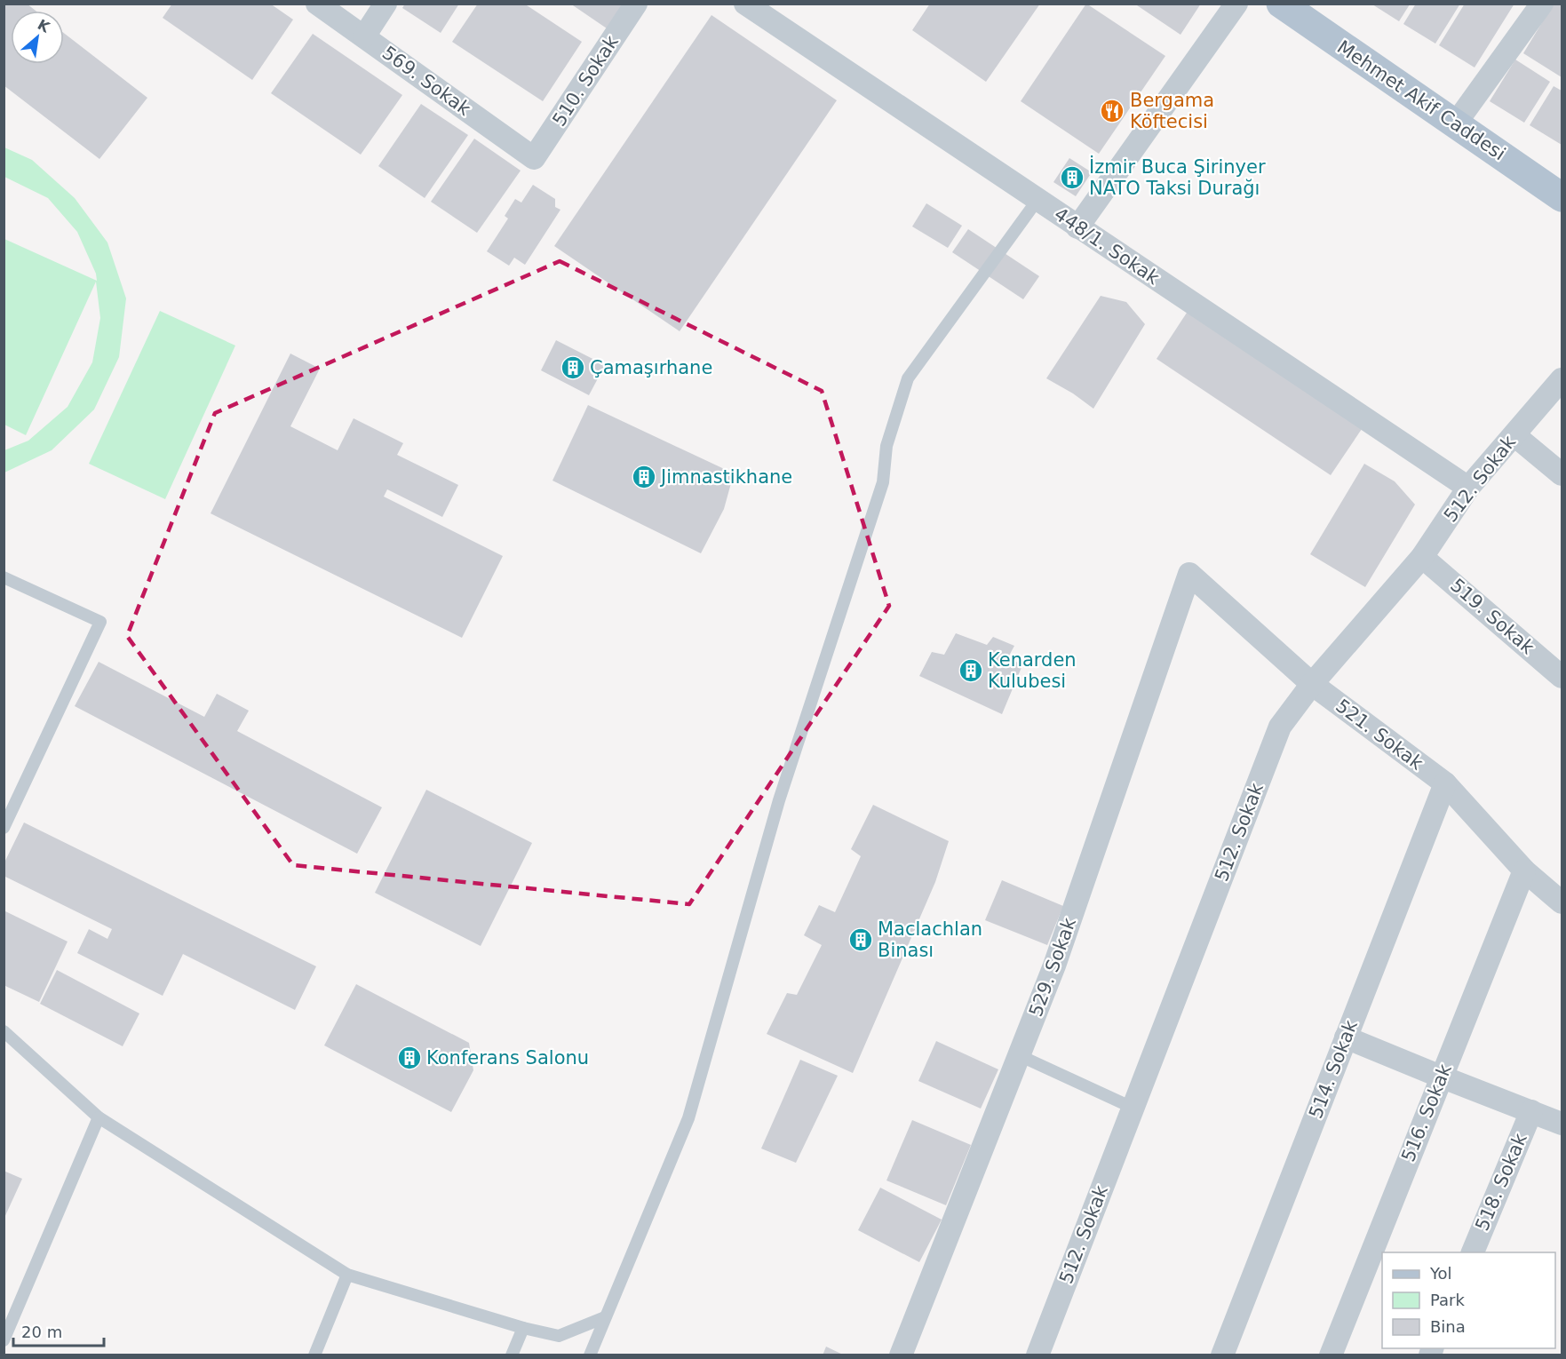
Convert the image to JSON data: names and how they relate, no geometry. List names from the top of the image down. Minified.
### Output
{"streets":{"main road":["Mehmet Akif Caddesi"],"street":["569. Sokak","510. Sokak","448/1. Sokak","512. Sokak","519. Sokak","521. Sokak","529. Sokak","514. Sokak","516. Sokak","518. Sokak"]},"crossings":[["569. Sokak","510. Sokak"],["448/1. Sokak","512. Sokak"],["512. Sokak","519. Sokak"],["512. Sokak","521. Sokak"],["521. Sokak","529. Sokak"],["521. Sokak","514. Sokak"],["521. Sokak","516. Sokak"]],"places":{"restaurant":["Bergama Köftecisi"],"building":["İzmir Buca Şirinyer NATO Taksi Durağı","Çamaşırhane","Jimnastikhane","Kenarden Kulubesi","Maclachlan Binası","Konferans Salonu"]},"legend":["Yol","Park","Bina"],"scale_bar":"20 m","north":"top right"}
